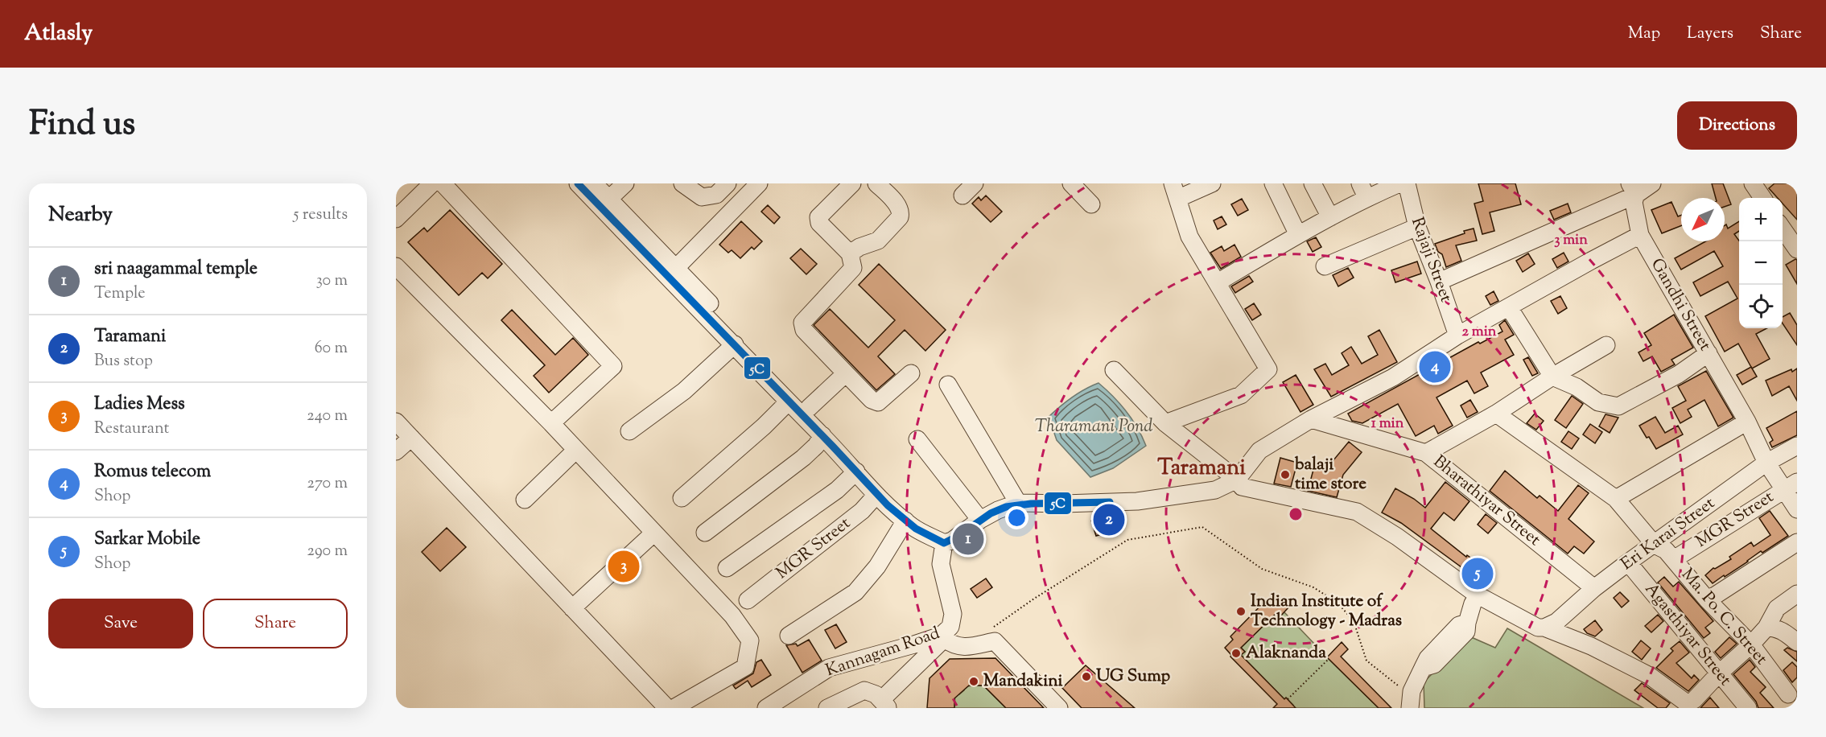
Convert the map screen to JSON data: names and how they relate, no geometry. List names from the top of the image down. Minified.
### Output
{"streets":{"street":["Rajaji Street","Gandhi Street","Bharathiyar Street","MGR Street","Eri Karai Street","Ma. Po. C. Street","Agasthiyar Street","Kannagam Road"]},"crossings":[["Gandhi Street","MGR Street"],["Gandhi Street","Eri Karai Street"],["Bharathiyar Street","Eri Karai Street"],["MGR Street","Ma. Po. C. Street"],["Eri Karai Street","Ma. Po. C. Street"],["Eri Karai Street","Agasthiyar Street"]],"districts":["Taramani"],"water":["Tharamani Pond"],"places":["balaji time store","Indian Institute of Technology - Madras","Alaknanda","UG Sump","Mandakini"],"lines":["transit line 5C"],"north":"bottom left","page":{"header":"Atlasly","nav":["Map","Layers","Share"],"title":"Find us","buttons":["Directions",["Save","Share"]],"heading":["Nearby","5 results"],"map_buttons":["+","−"],"list":[{"mark":"1","name":"sri naagammal temple","note":"Temple","value":"30 m"},{"mark":"2","name":"Taramani","note":"Bus stop","value":"60 m"},{"mark":"3","name":"Ladies Mess","note":"Restaurant","value":"240 m"},{"mark":"4","name":"Romus telecom","note":"Shop","value":"270 m"},{"mark":"5","name":"Sarkar Mobile","note":"Shop","value":"290 m"}],"pins":["4","2","1","3","5"]},"rings":["3 min","2 min","1 min"]}
